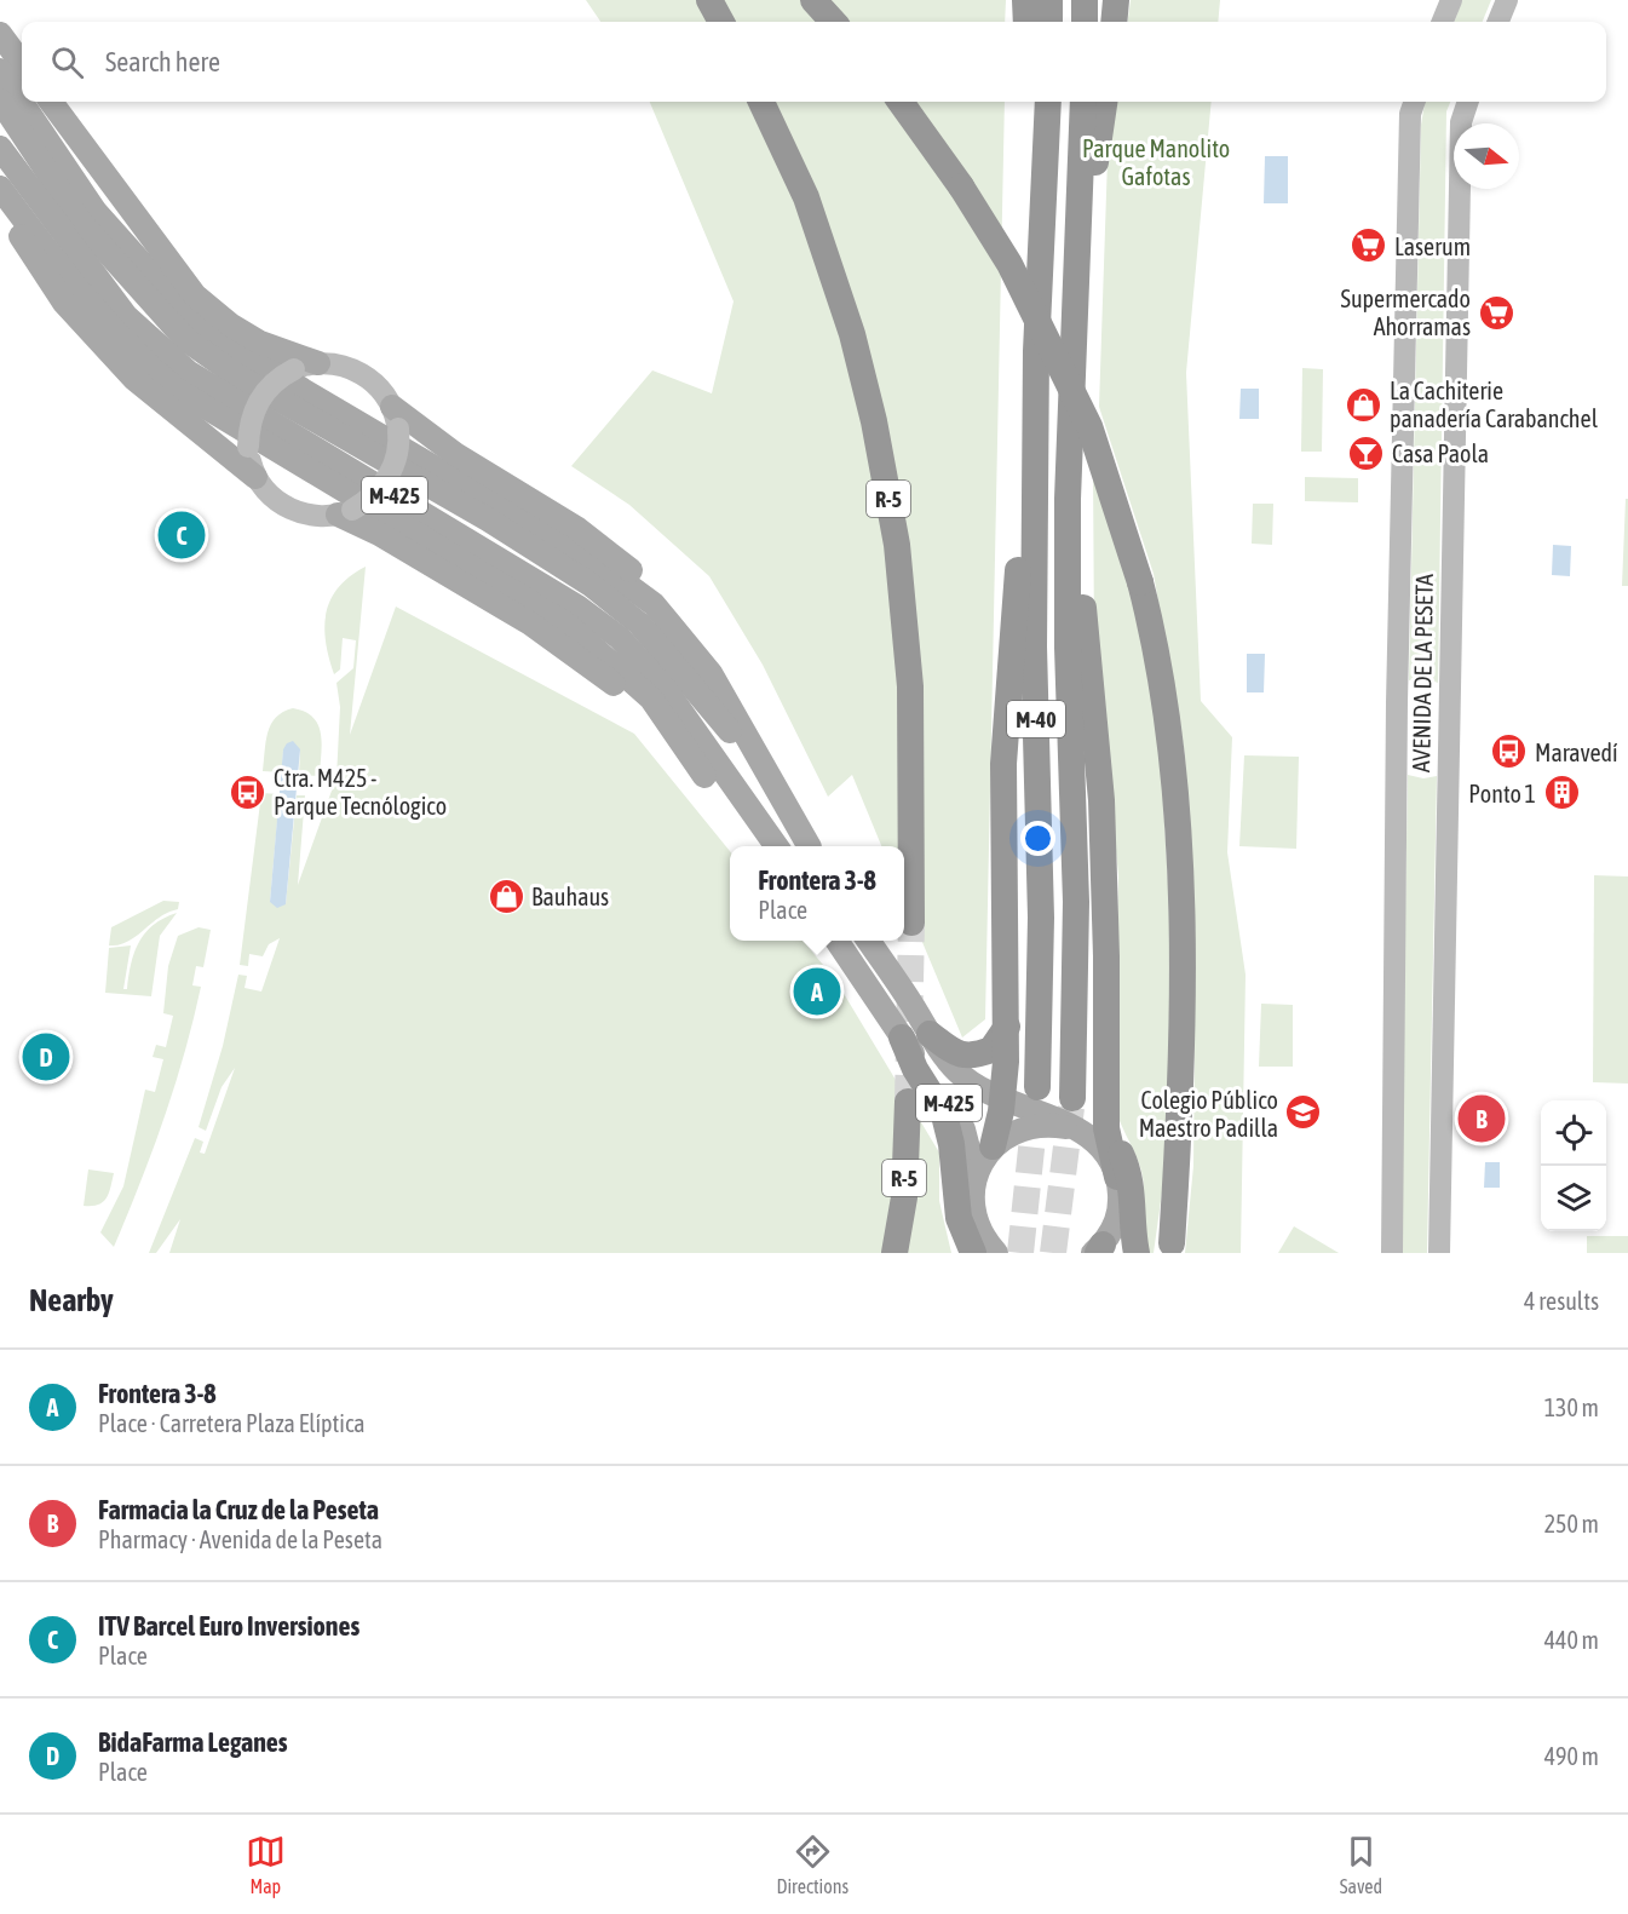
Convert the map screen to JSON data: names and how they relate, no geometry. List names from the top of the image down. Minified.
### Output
{"streets":{"highway":["R-5","M-40"],"main road":["M-425"],"street":["AVENIDA DE LA PESETA"]},"crossings":[["M-425","M-40"]],"parks":["Parque Manolito Gafotas"],"places":{"supermarket":["Laserum","Supermercado Ahorramas"],"shop":["La Cachiterie panadería Carabanchel","Bauhaus"],"bar":["Casa Paola"],"bus stop":["Maravedí","Ctra. M425 - Parque Tecnólogico"],"building":["Ponto 1"],"school or university":["Colegio Público Maestro Padilla"]},"north":"right","page":{"search":"Search here","pins":["C","A","D","B"],"popup":["Frontera 3-8","Place"],"heading":["Nearby","4 results"],"list":[{"mark":"A","name":"Frontera 3-8","note":"Place · Carretera Plaza Elíptica","value":"130 m"},{"mark":"B","name":"Farmacia la Cruz de la Peseta","note":"Pharmacy · Avenida de la Peseta","value":"250 m"},{"mark":"C","name":"ITV Barcel Euro Inversiones","note":"Place","value":"440 m"},{"mark":"D","name":"BidaFarma Leganes","note":"Place","value":"490 m"}],"nav":["Map","Directions","Saved"]}}
